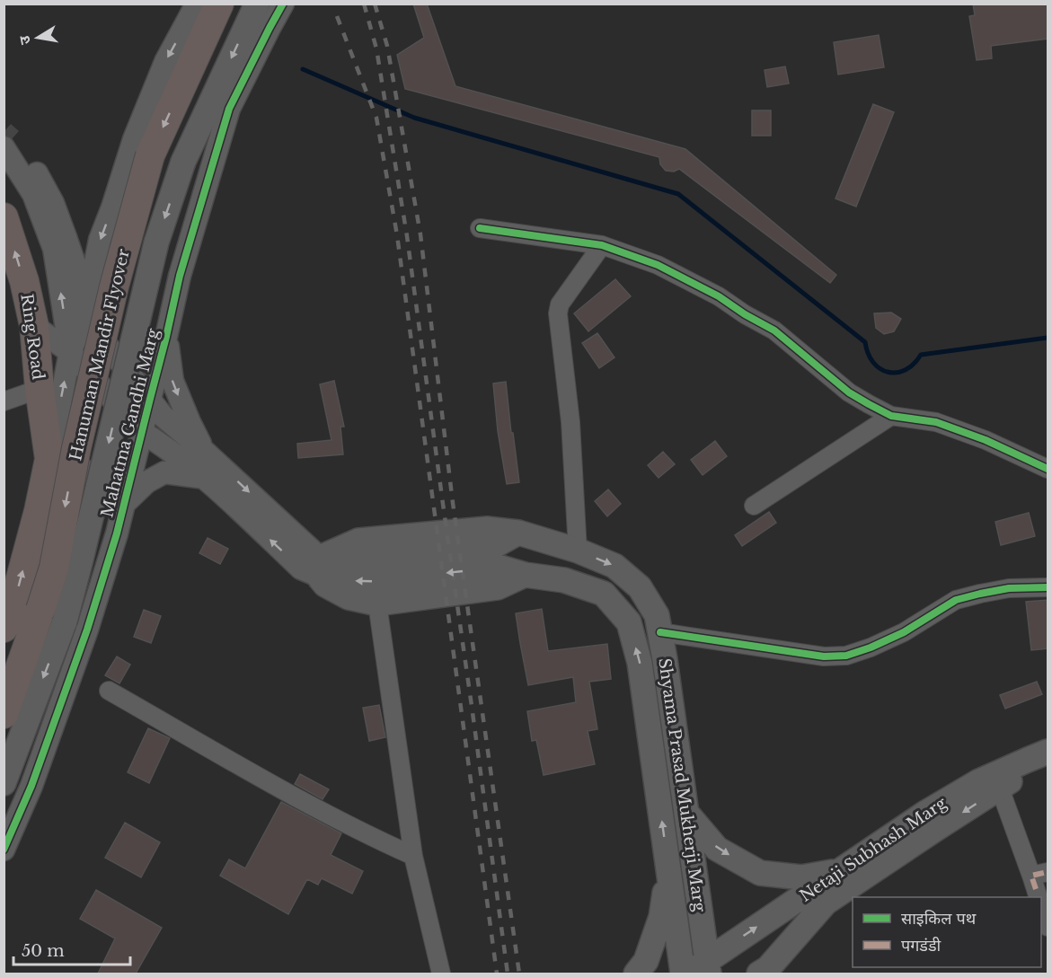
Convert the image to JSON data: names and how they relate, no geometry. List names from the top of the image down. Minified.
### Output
{"streets":{"highway":["Ring Road","Hanuman Mandir Flyover"],"main road":["Shyama Prasad Mukherji Marg","Netaji Subhash Marg"],"street":["Mahatma Gandhi Marg"]},"crossings":[["Ring Road","Shyama Prasad Mukherji Marg"],["Mahatma Gandhi Marg","Shyama Prasad Mukherji Marg"],["Shyama Prasad Mukherji Marg","Netaji Subhash Marg"]],"one_way":["Ring Road","Hanuman Mandir Flyover"],"legend":["साइकिल पथ","पगडंडी"],"scale_bar":"50 m","north":"left"}
